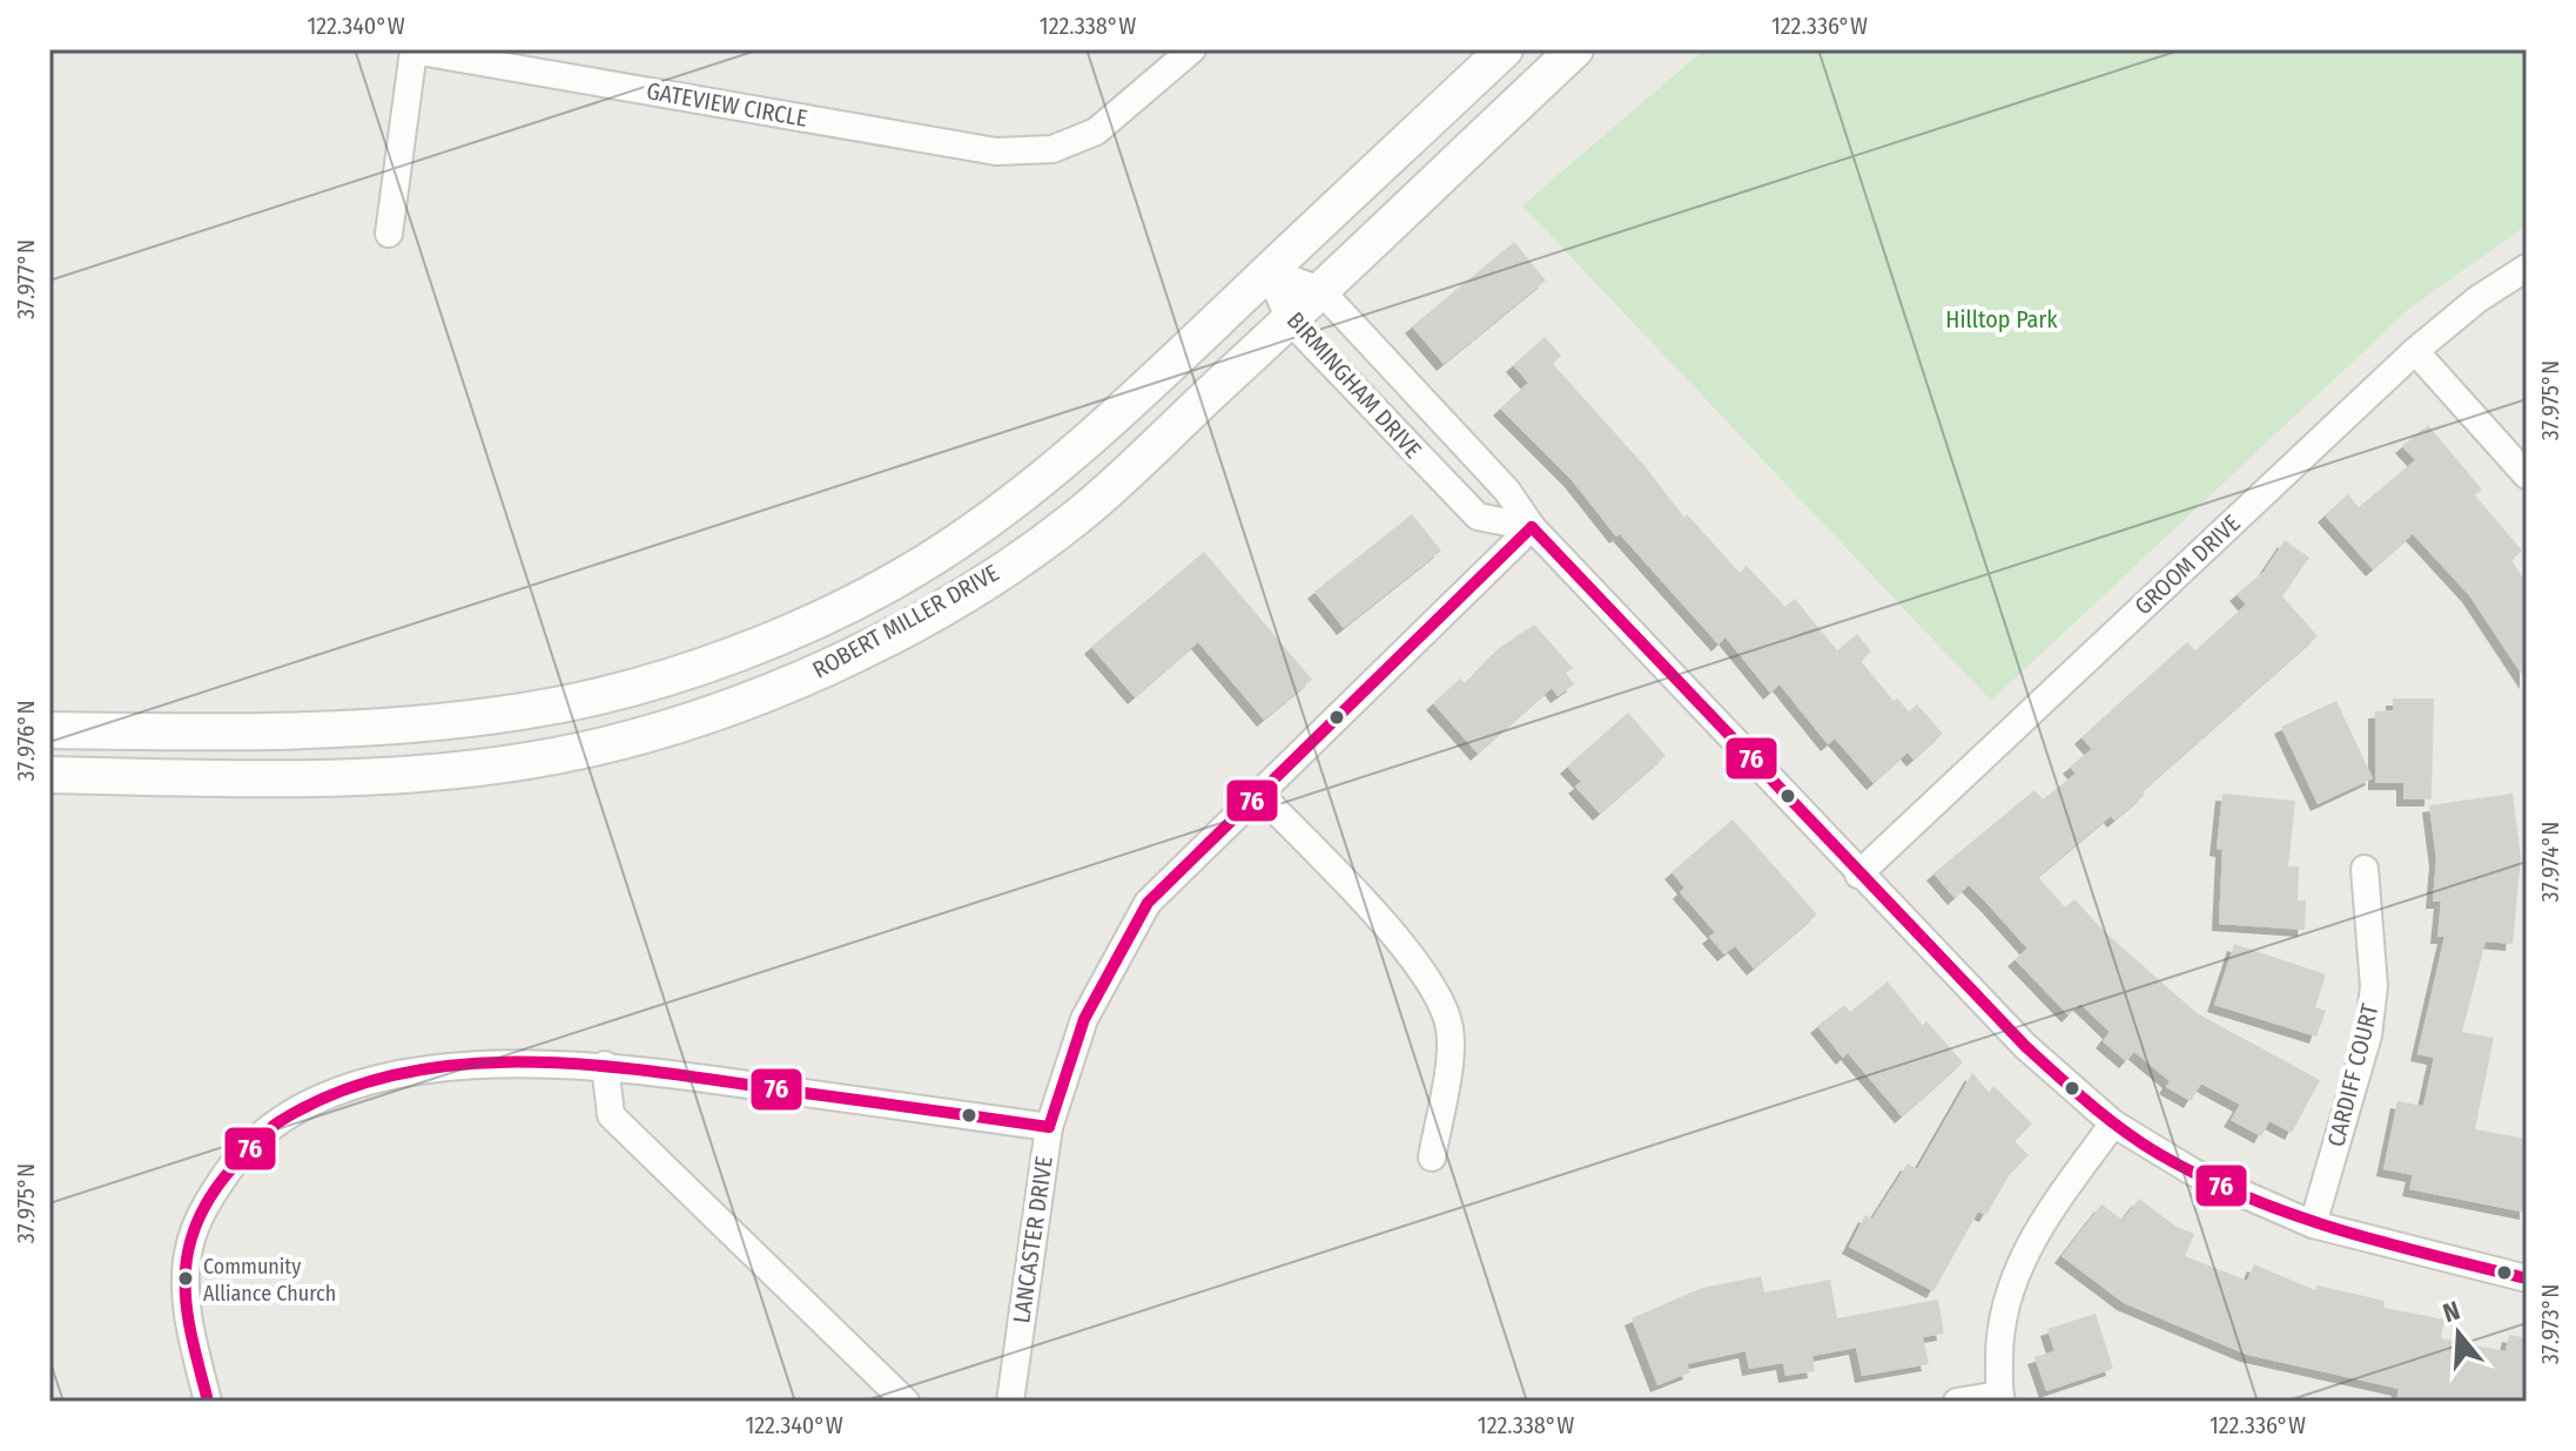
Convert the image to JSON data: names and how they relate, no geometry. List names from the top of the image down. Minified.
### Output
{"streets":{"main road":["ROBERT MILLER DRIVE"],"street":["GATEVIEW CIRCLE","BIRMINGHAM DRIVE","GROOM DRIVE","CARDIFF COURT","LANCASTER DRIVE"]},"crossings":[["BIRMINGHAM DRIVE","GROOM DRIVE"],["BIRMINGHAM DRIVE","ROBERT MILLER DRIVE"],["BIRMINGHAM DRIVE","CARDIFF COURT"],["BIRMINGHAM DRIVE","LANCASTER DRIVE"]],"parks":["Hilltop Park"],"places":["Community Alliance Church"],"lines":["transit line 76"],"north":"top","coordinates":["122.340°W","122.338°W","122.336°W","37.977°N","37.975°N","37.976°N","37.974°N","37.973°N"]}
